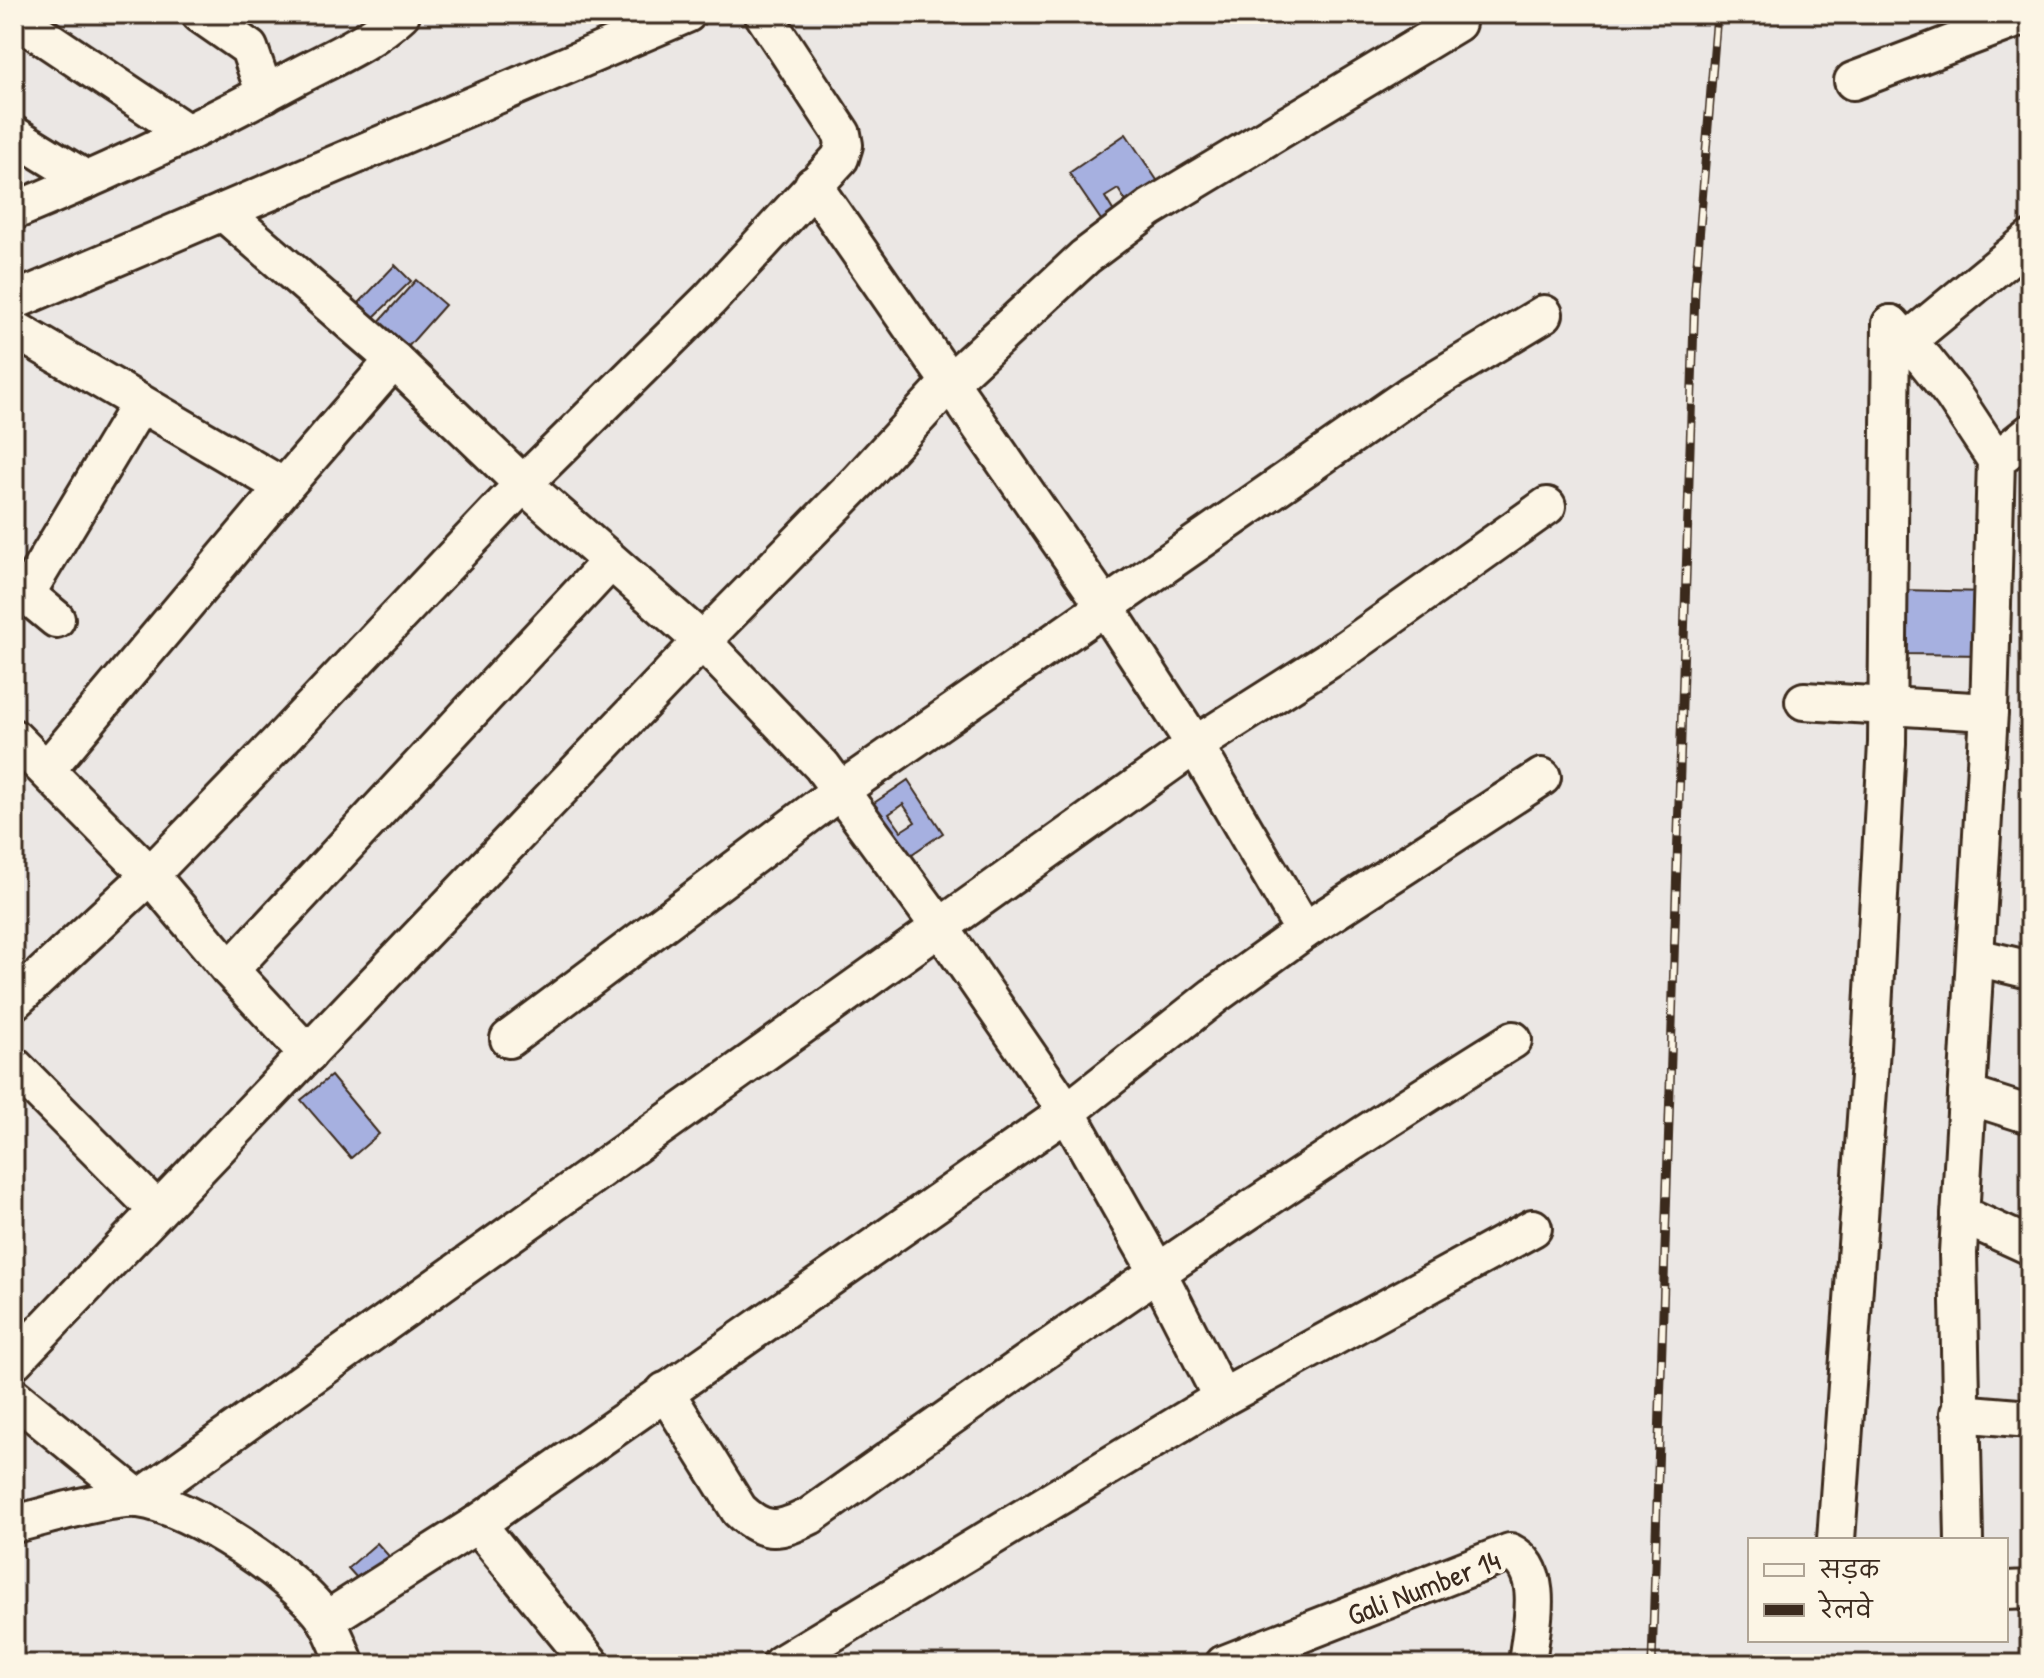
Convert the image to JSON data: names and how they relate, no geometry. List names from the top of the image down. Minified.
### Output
{"streets":{"street":["Gali Number 14"]},"legend":["सड़क","रेलवे"]}
